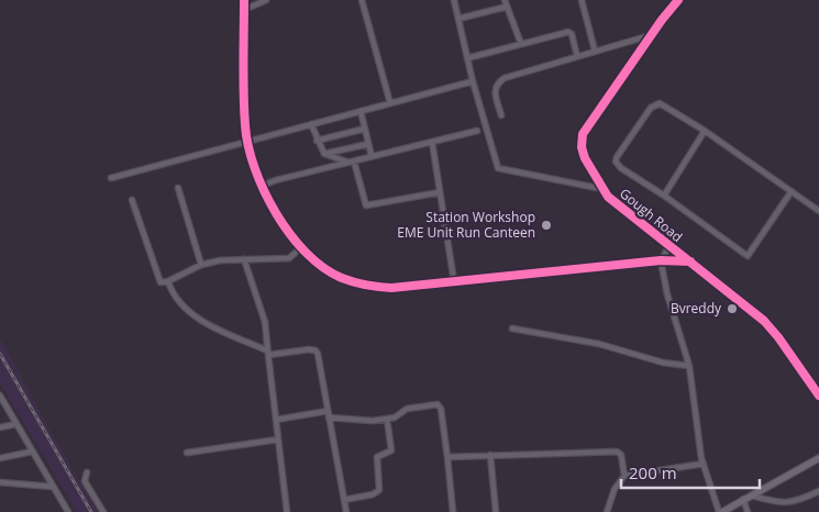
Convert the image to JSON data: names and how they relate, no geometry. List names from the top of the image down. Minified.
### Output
{"streets":{"street":["Gough Road"]},"places":["Station Workshop EME Unit Run Canteen","Bvreddy"],"scale_bar":"200 m"}
